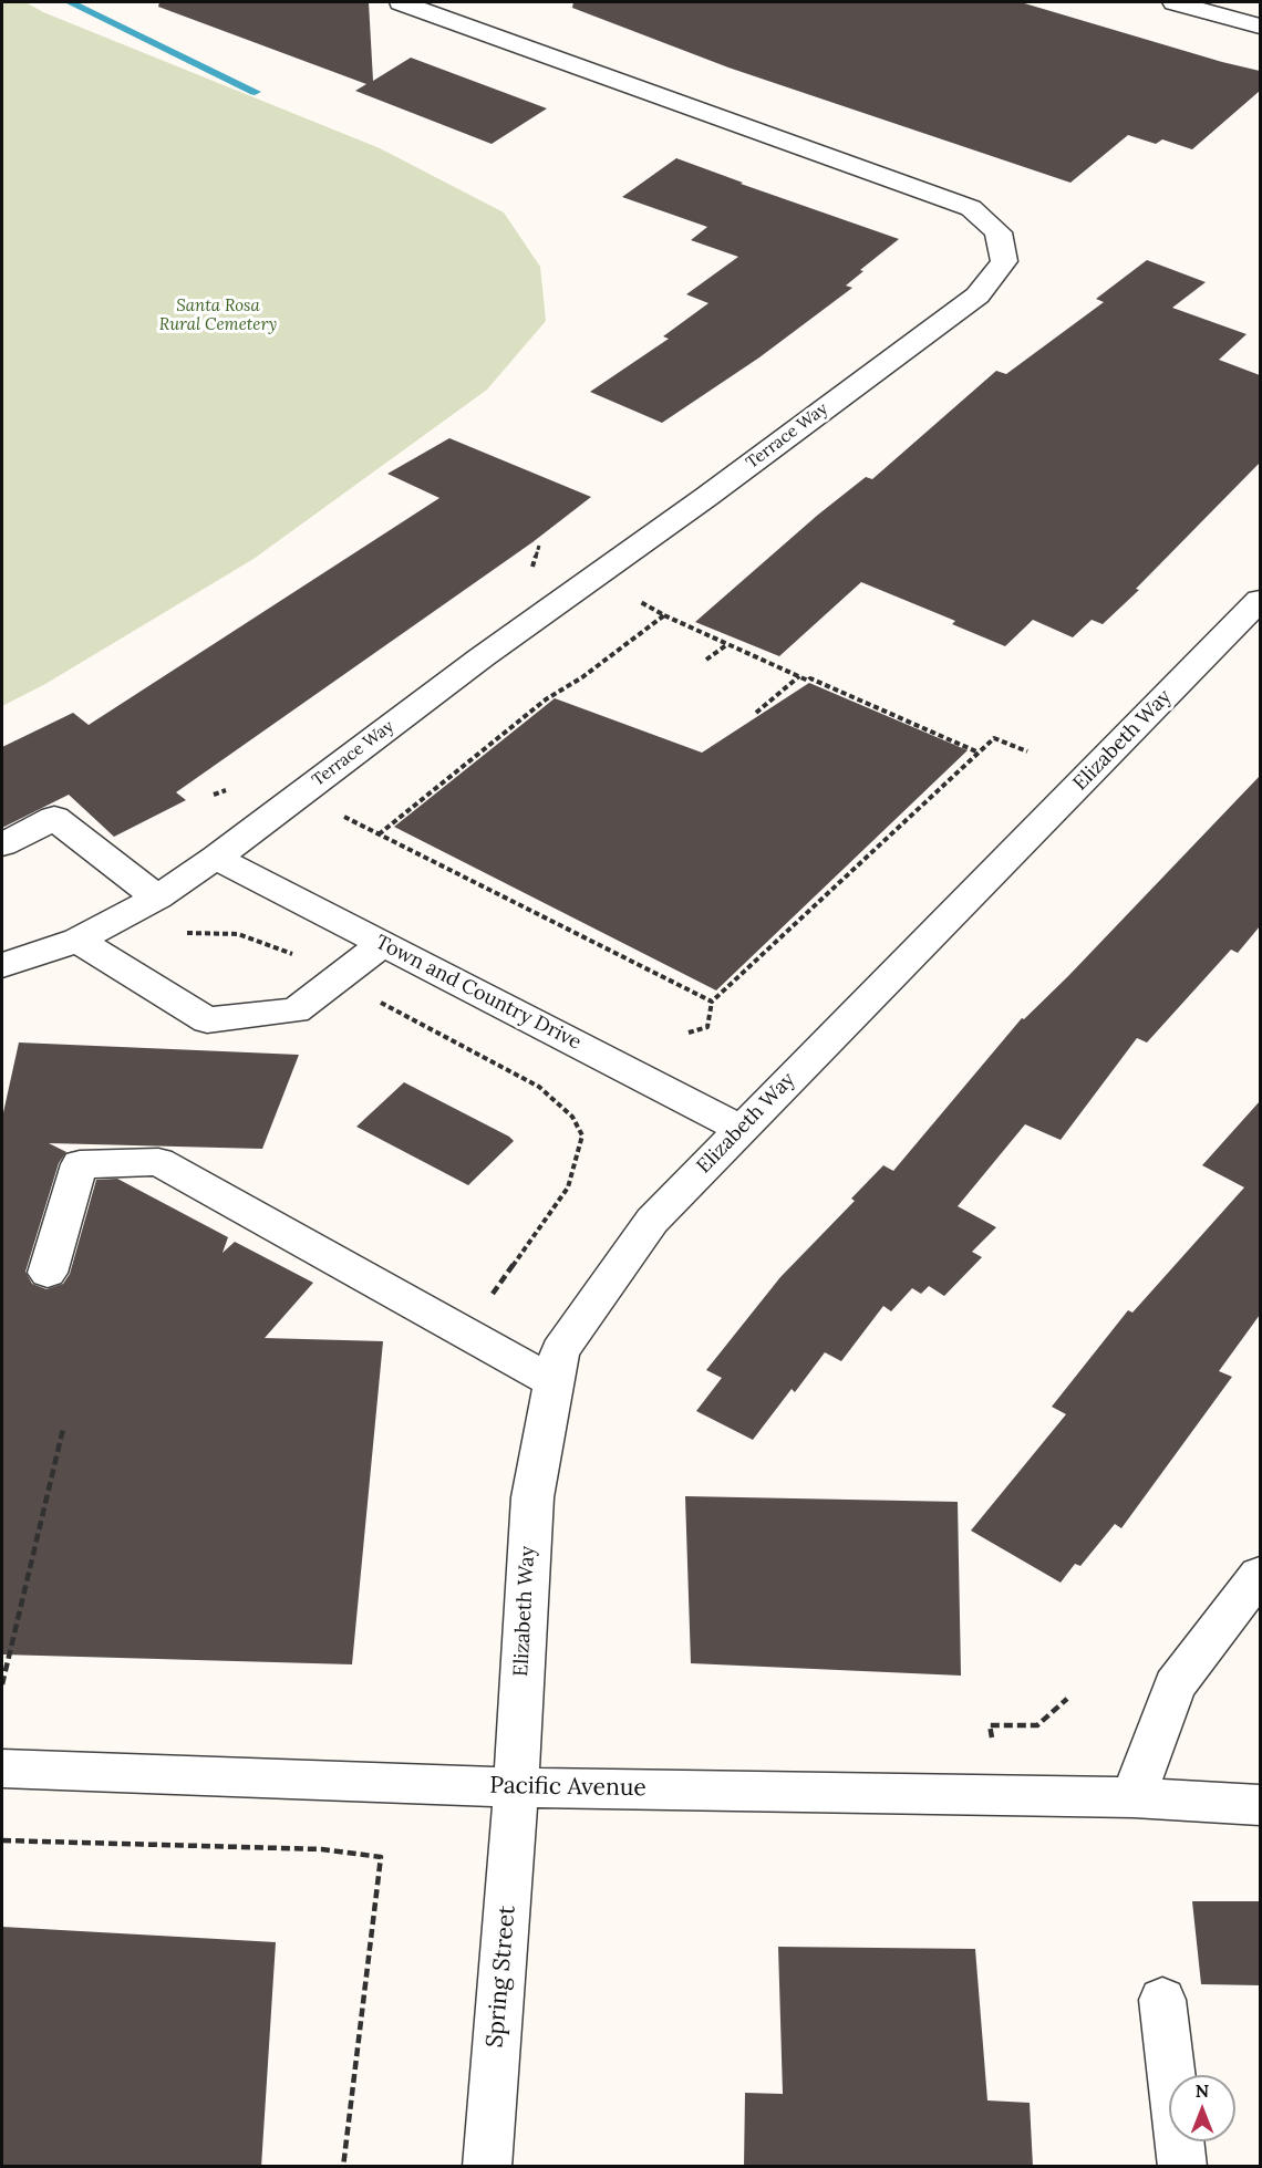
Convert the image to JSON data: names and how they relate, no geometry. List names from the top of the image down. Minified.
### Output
{"streets":{"street":["Terrace Way","Elizabeth Way","Town and Country Drive","Pacific Avenue","Spring Street"]},"crossings":[["Terrace Way","Town and Country Drive"],["Elizabeth Way","Town and Country Drive"],["Elizabeth Way","Pacific Avenue"],["Elizabeth Way","Spring Street"],["Pacific Avenue","Spring Street"]],"parks":["Santa Rosa Rural Cemetery"],"north":"top"}
